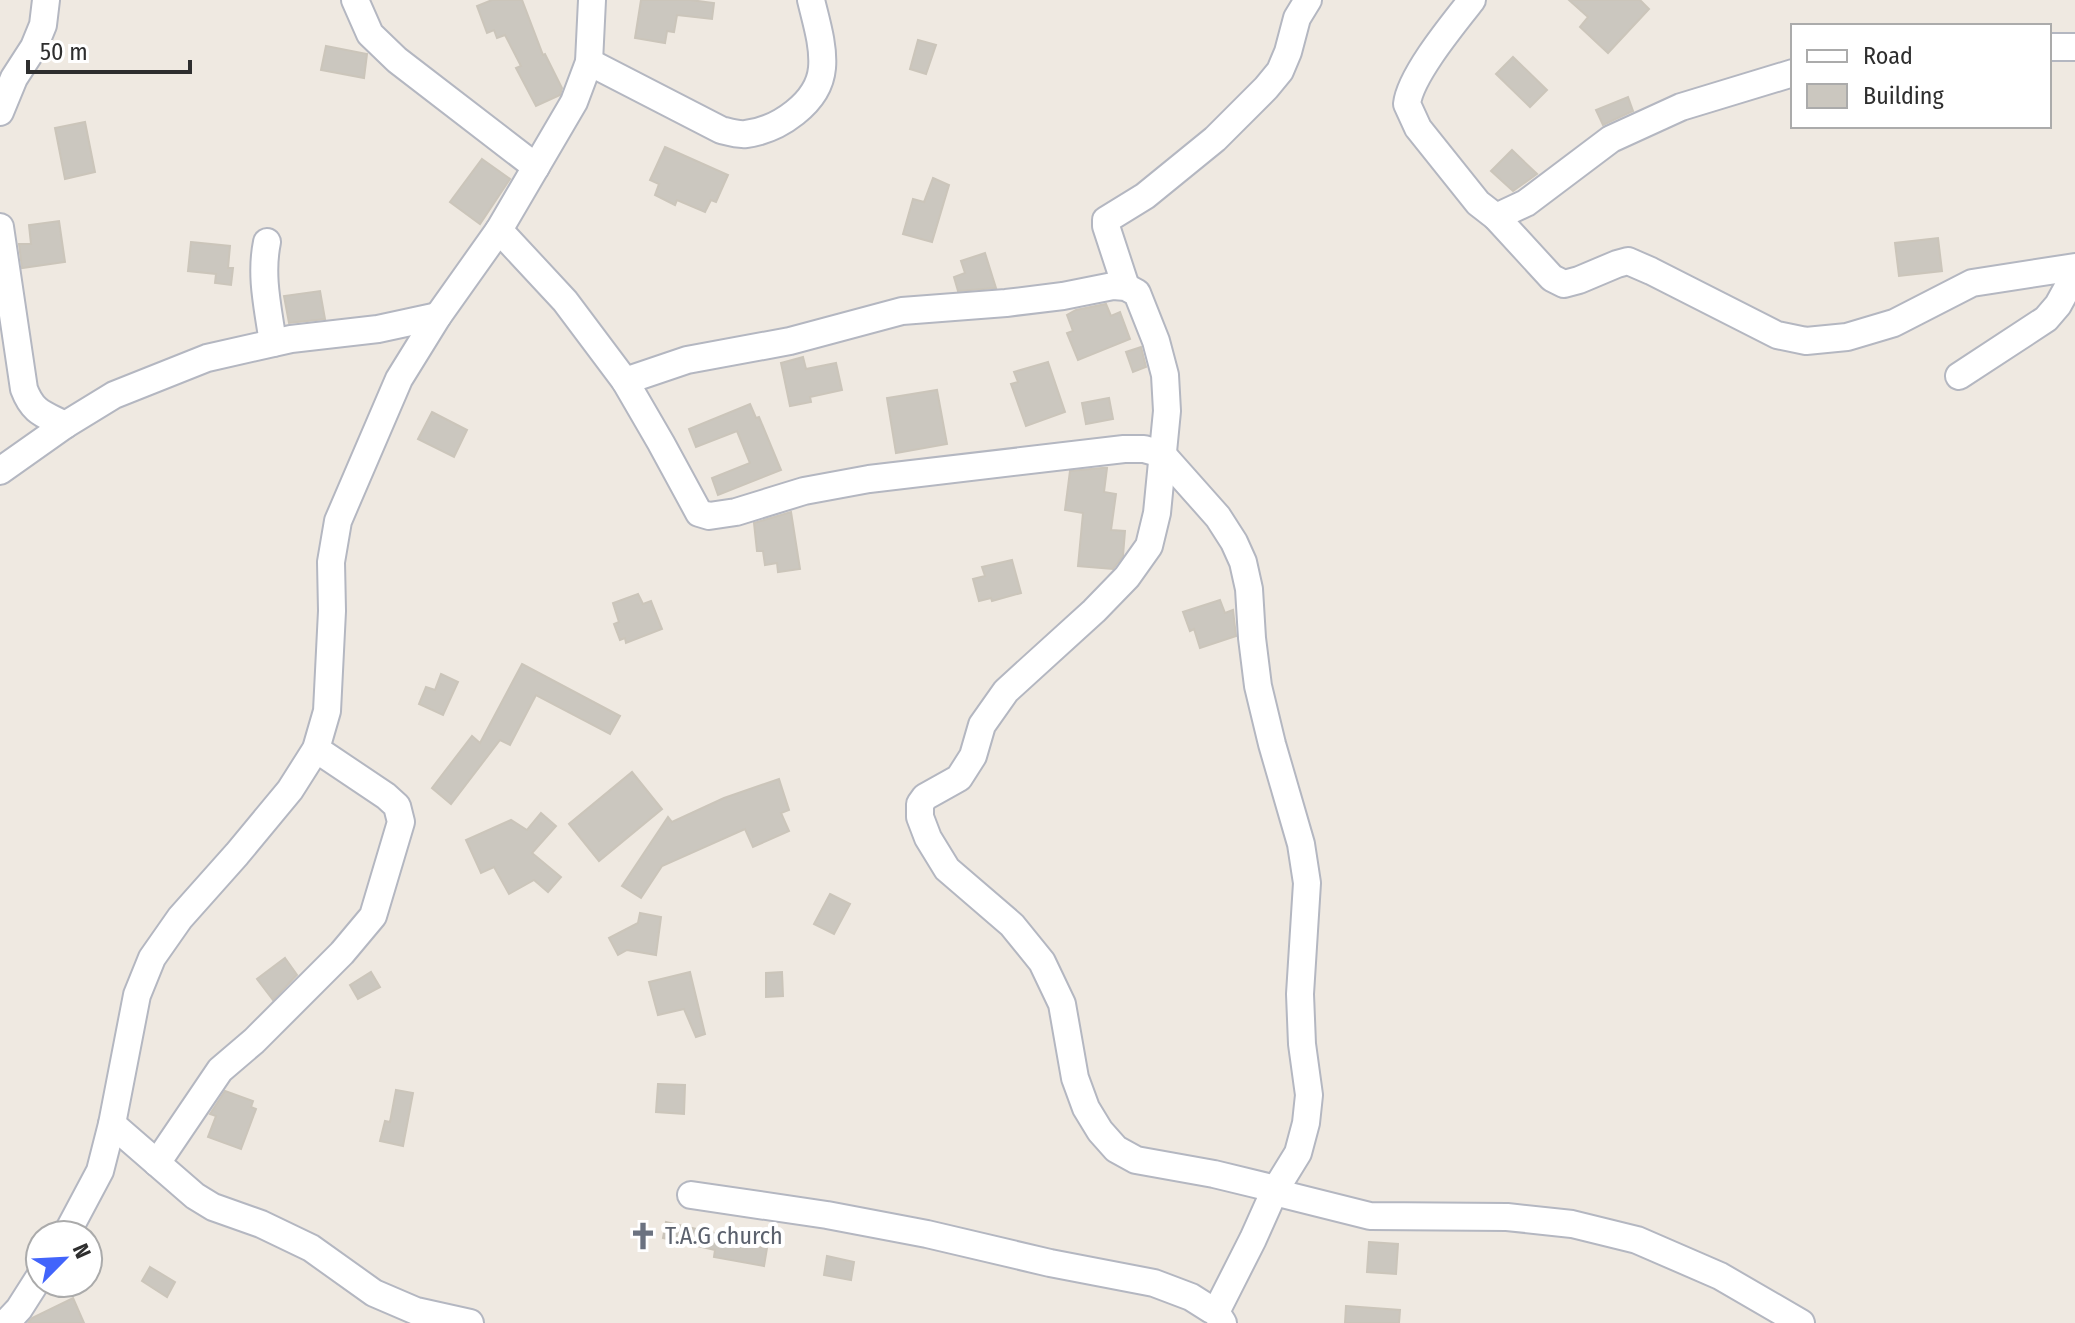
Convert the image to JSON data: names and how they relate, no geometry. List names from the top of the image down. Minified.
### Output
{"places":{"church":["T.A.G church"]},"legend":["Road","Building"],"scale_bar":"50 m","north":"top right"}
